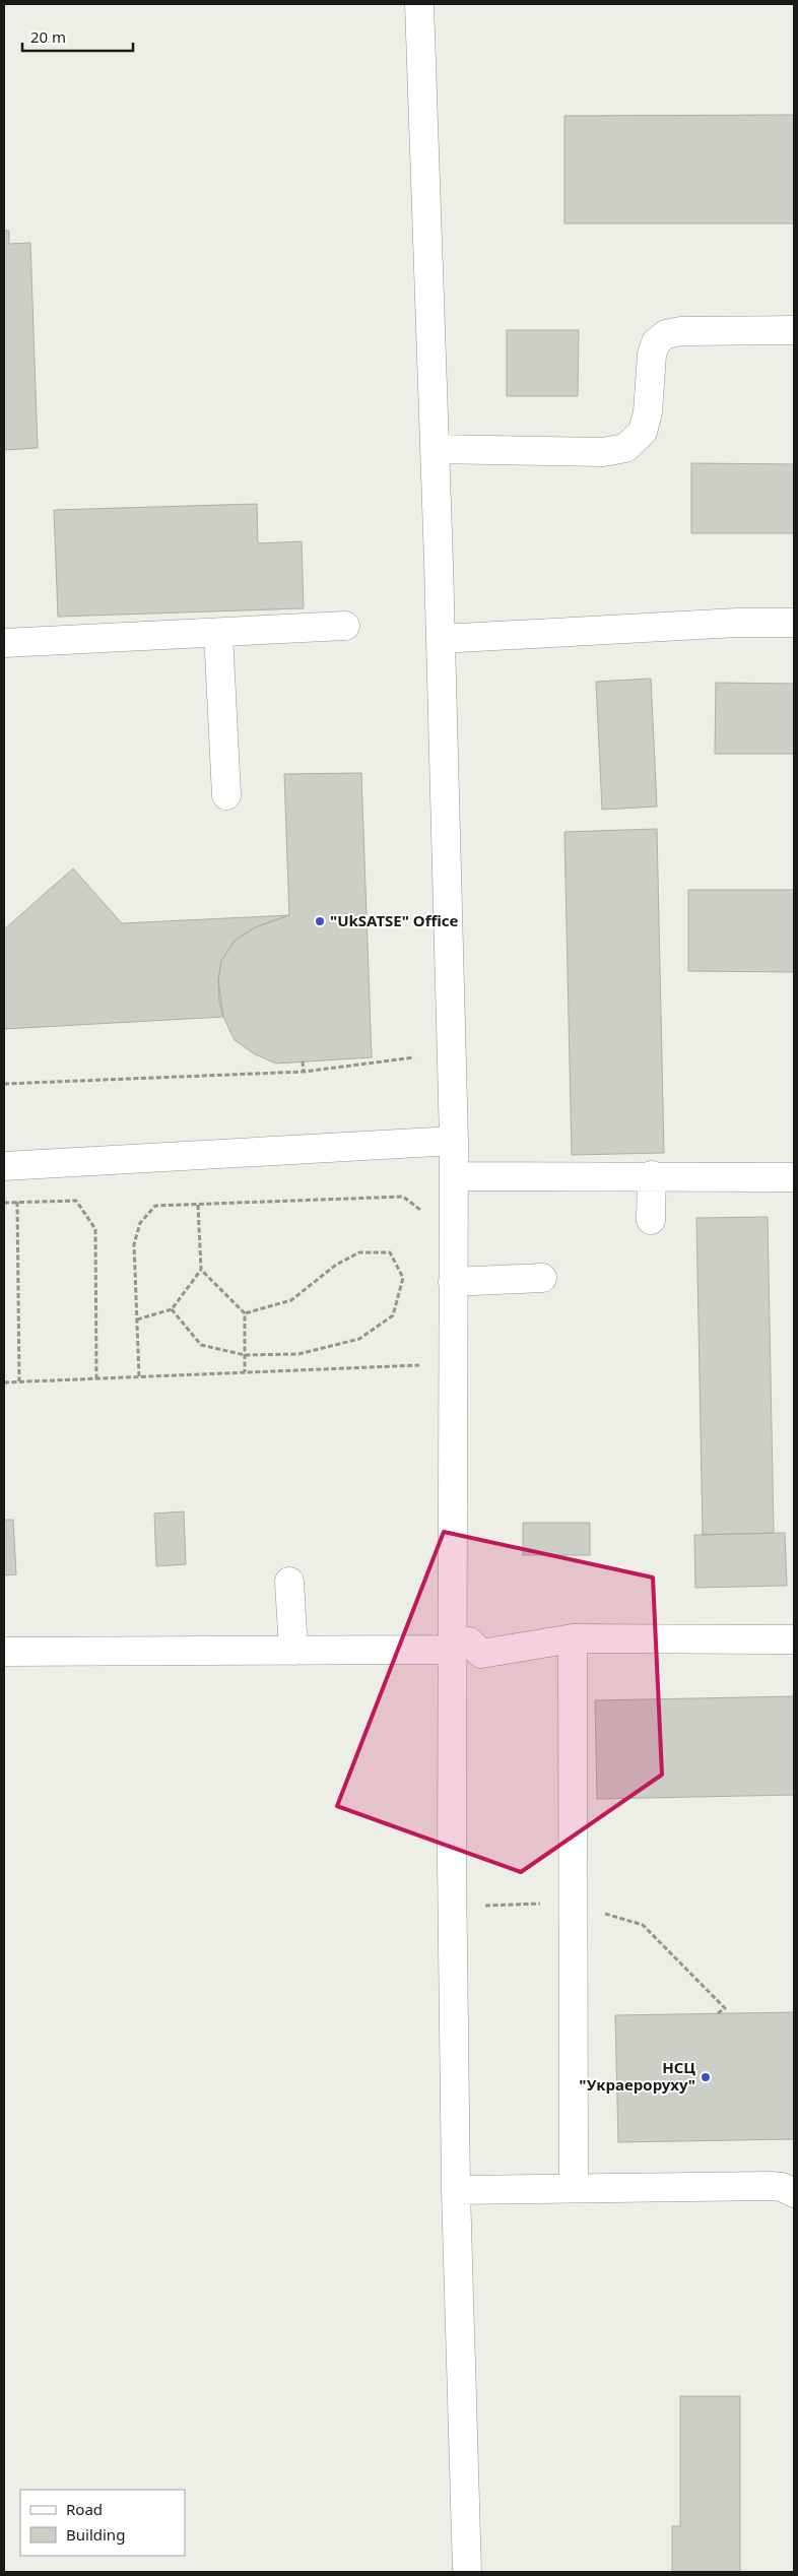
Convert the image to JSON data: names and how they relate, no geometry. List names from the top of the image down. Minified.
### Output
{"places":["\"UkSATSE\" Office","НСЦ \"Украероруху\""],"legend":["Road","Building"],"scale_bar":"20 m"}
